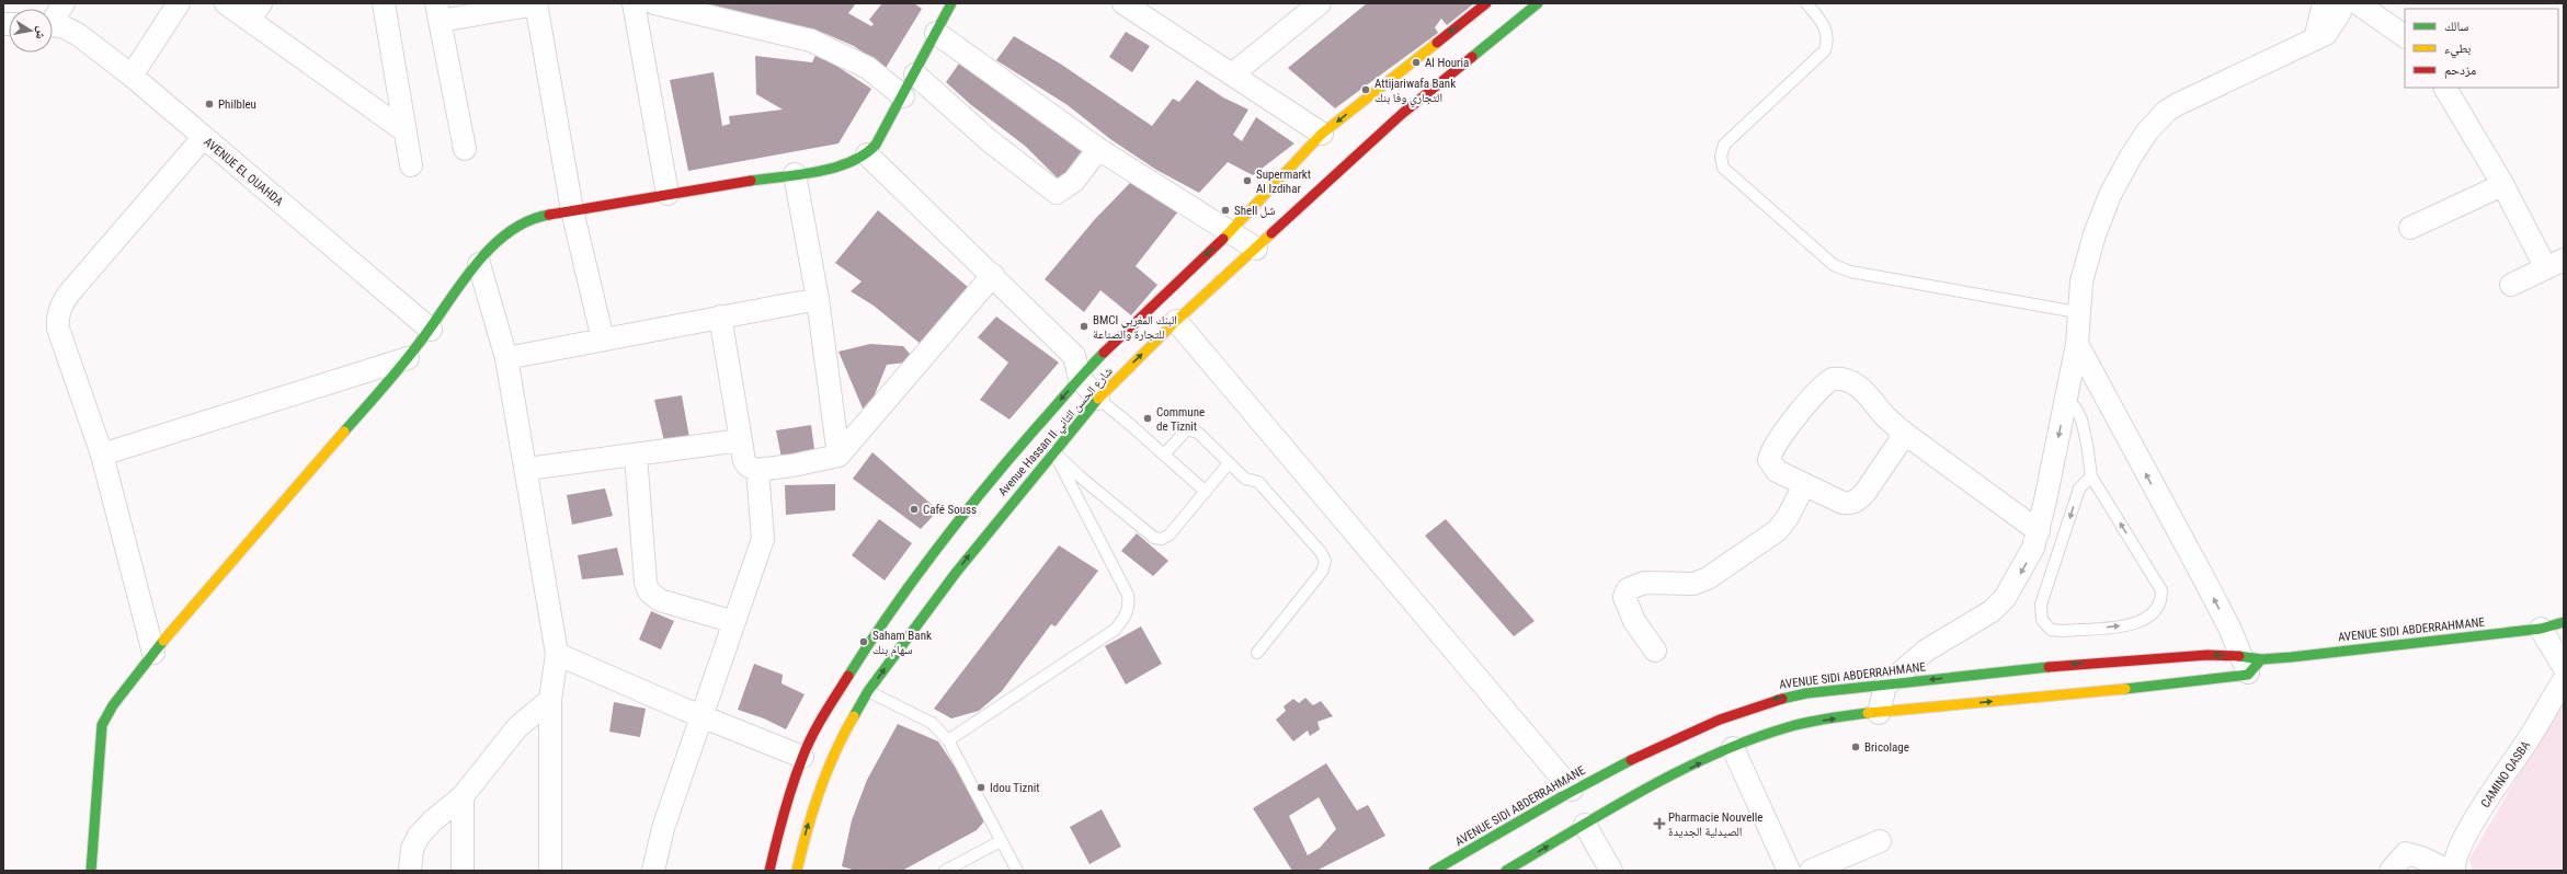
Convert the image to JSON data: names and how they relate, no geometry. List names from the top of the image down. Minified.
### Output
{"streets":{"street":["AVENUE EL OUAHDA","Avenue Hassan II شارع الحسن الثاني","AVENUE SIDI ABDERRAHMANE","CAMINO QASBA"]},"places":{"other":["Al Houria","Attijariwafa Bank التجاري وفا بنك","Philbleu","Supermarkt Al Izdihar","Shell شل","BMCI البنك المغربي للتجارة والصناعة","Commune de Tiznit","Café Souss","Saham Bank سهام بنك","Bricolage","Idou Tiznit"],"health":["Pharmacie Nouvelle الصيدلية الجديدة"]},"legend":["سالك","بطيء","مزدحم"],"north":"right"}
